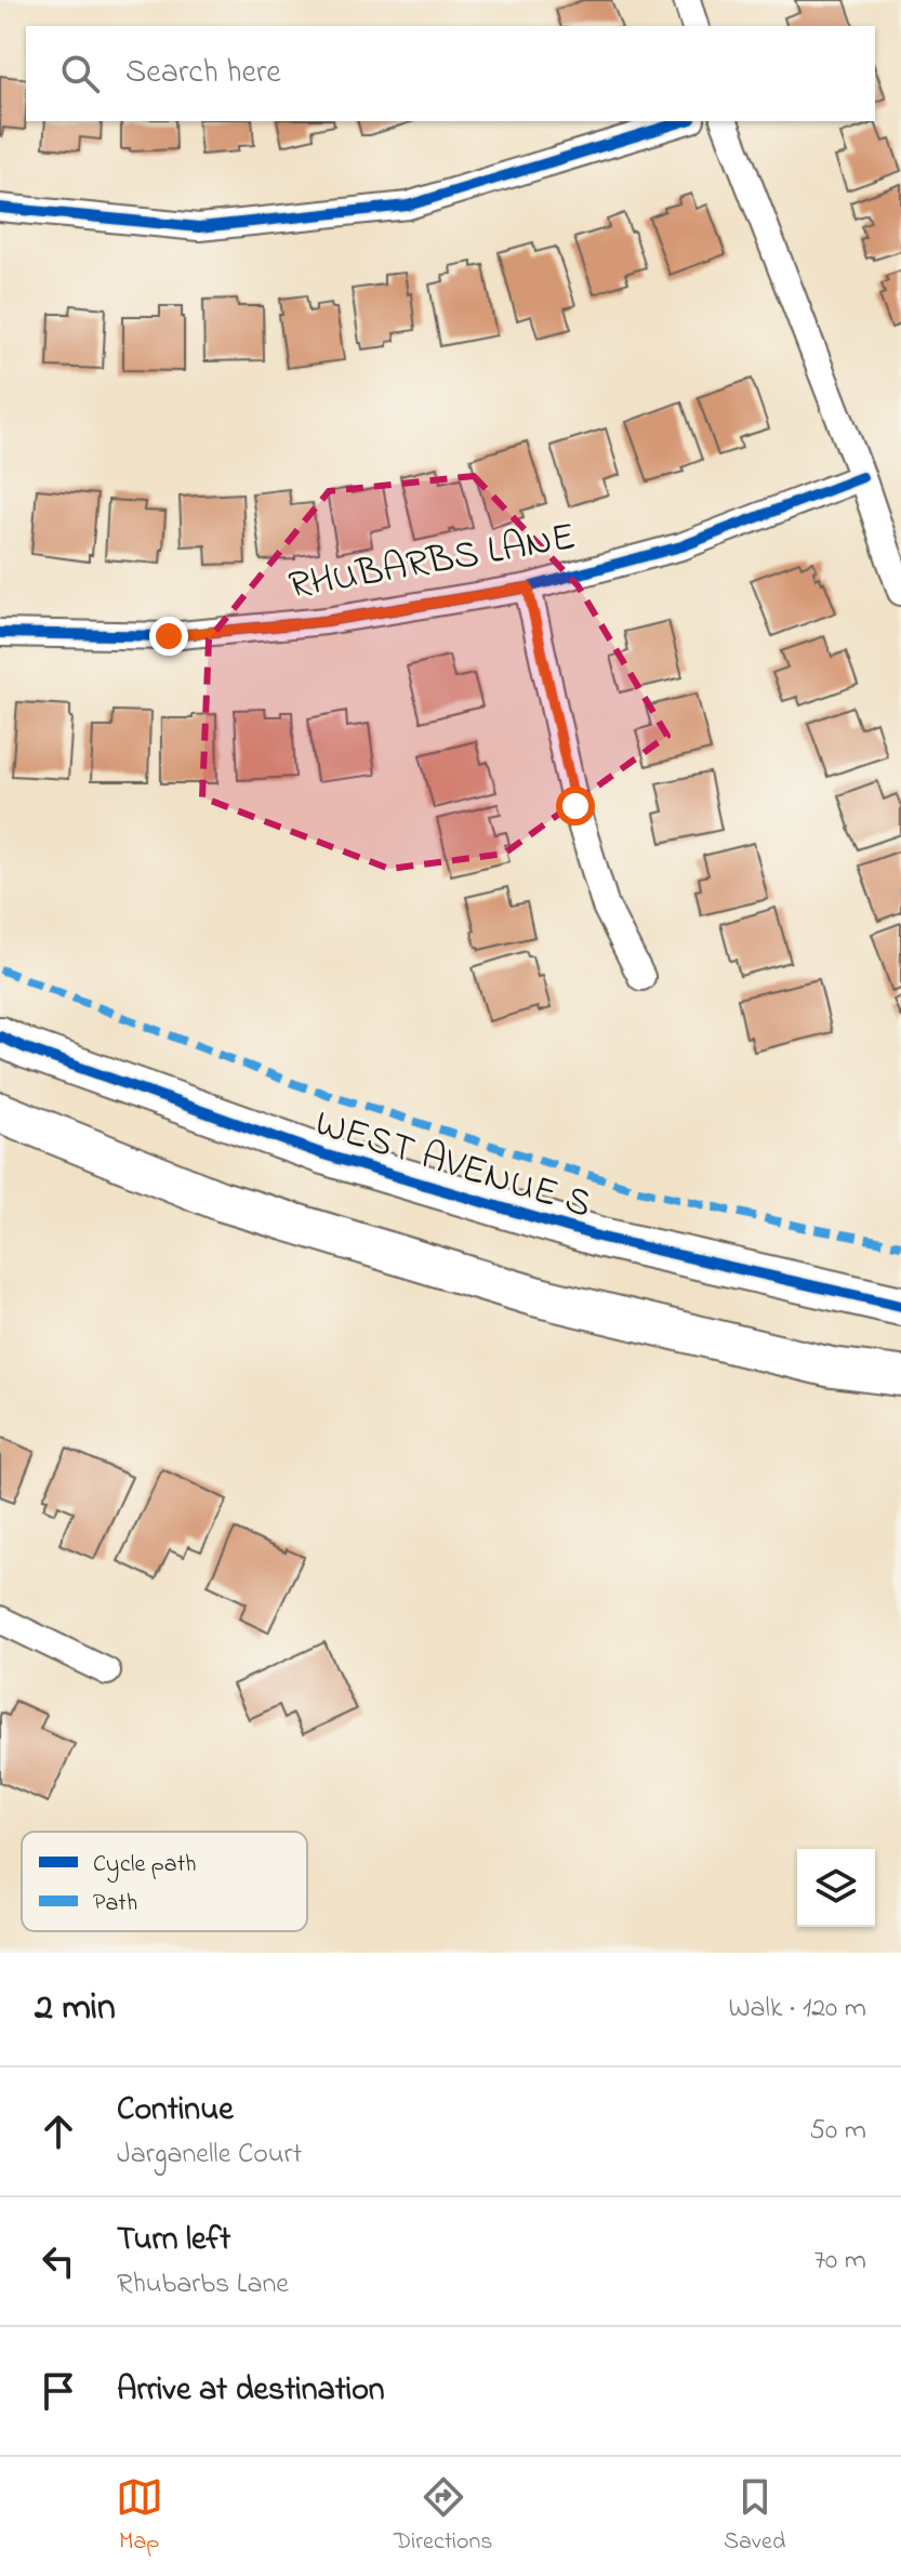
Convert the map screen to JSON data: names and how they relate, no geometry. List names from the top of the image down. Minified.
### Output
{"streets":{"street":["RHUBARBS LANE","WEST AVENUE S"]},"legend":["Cycle path","Path"],"page":{"search":"Search here","heading":["2 min","Walk · 120 m"],"list":[["Continue","Jarganelle Court","50 m"],["Turn left","Rhubarbs Lane","70 m"],"Arrive at destination"],"nav":["Map","Directions","Saved"]}}
